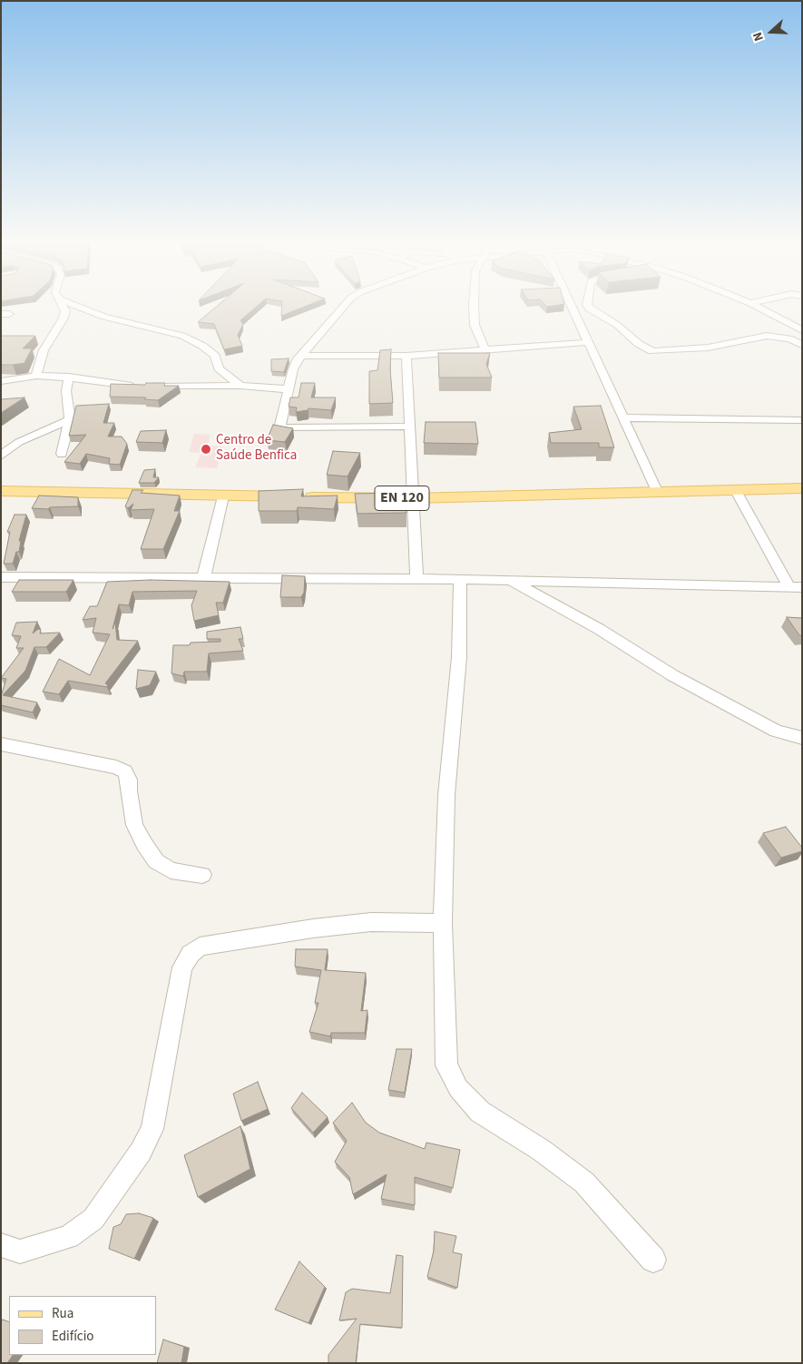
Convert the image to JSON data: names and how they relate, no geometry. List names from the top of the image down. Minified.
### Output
{"streets":{"main road":["EN 120"]},"places":["Centro de Saúde Benfica"],"legend":["Rua","Edifício"],"north":"left"}
